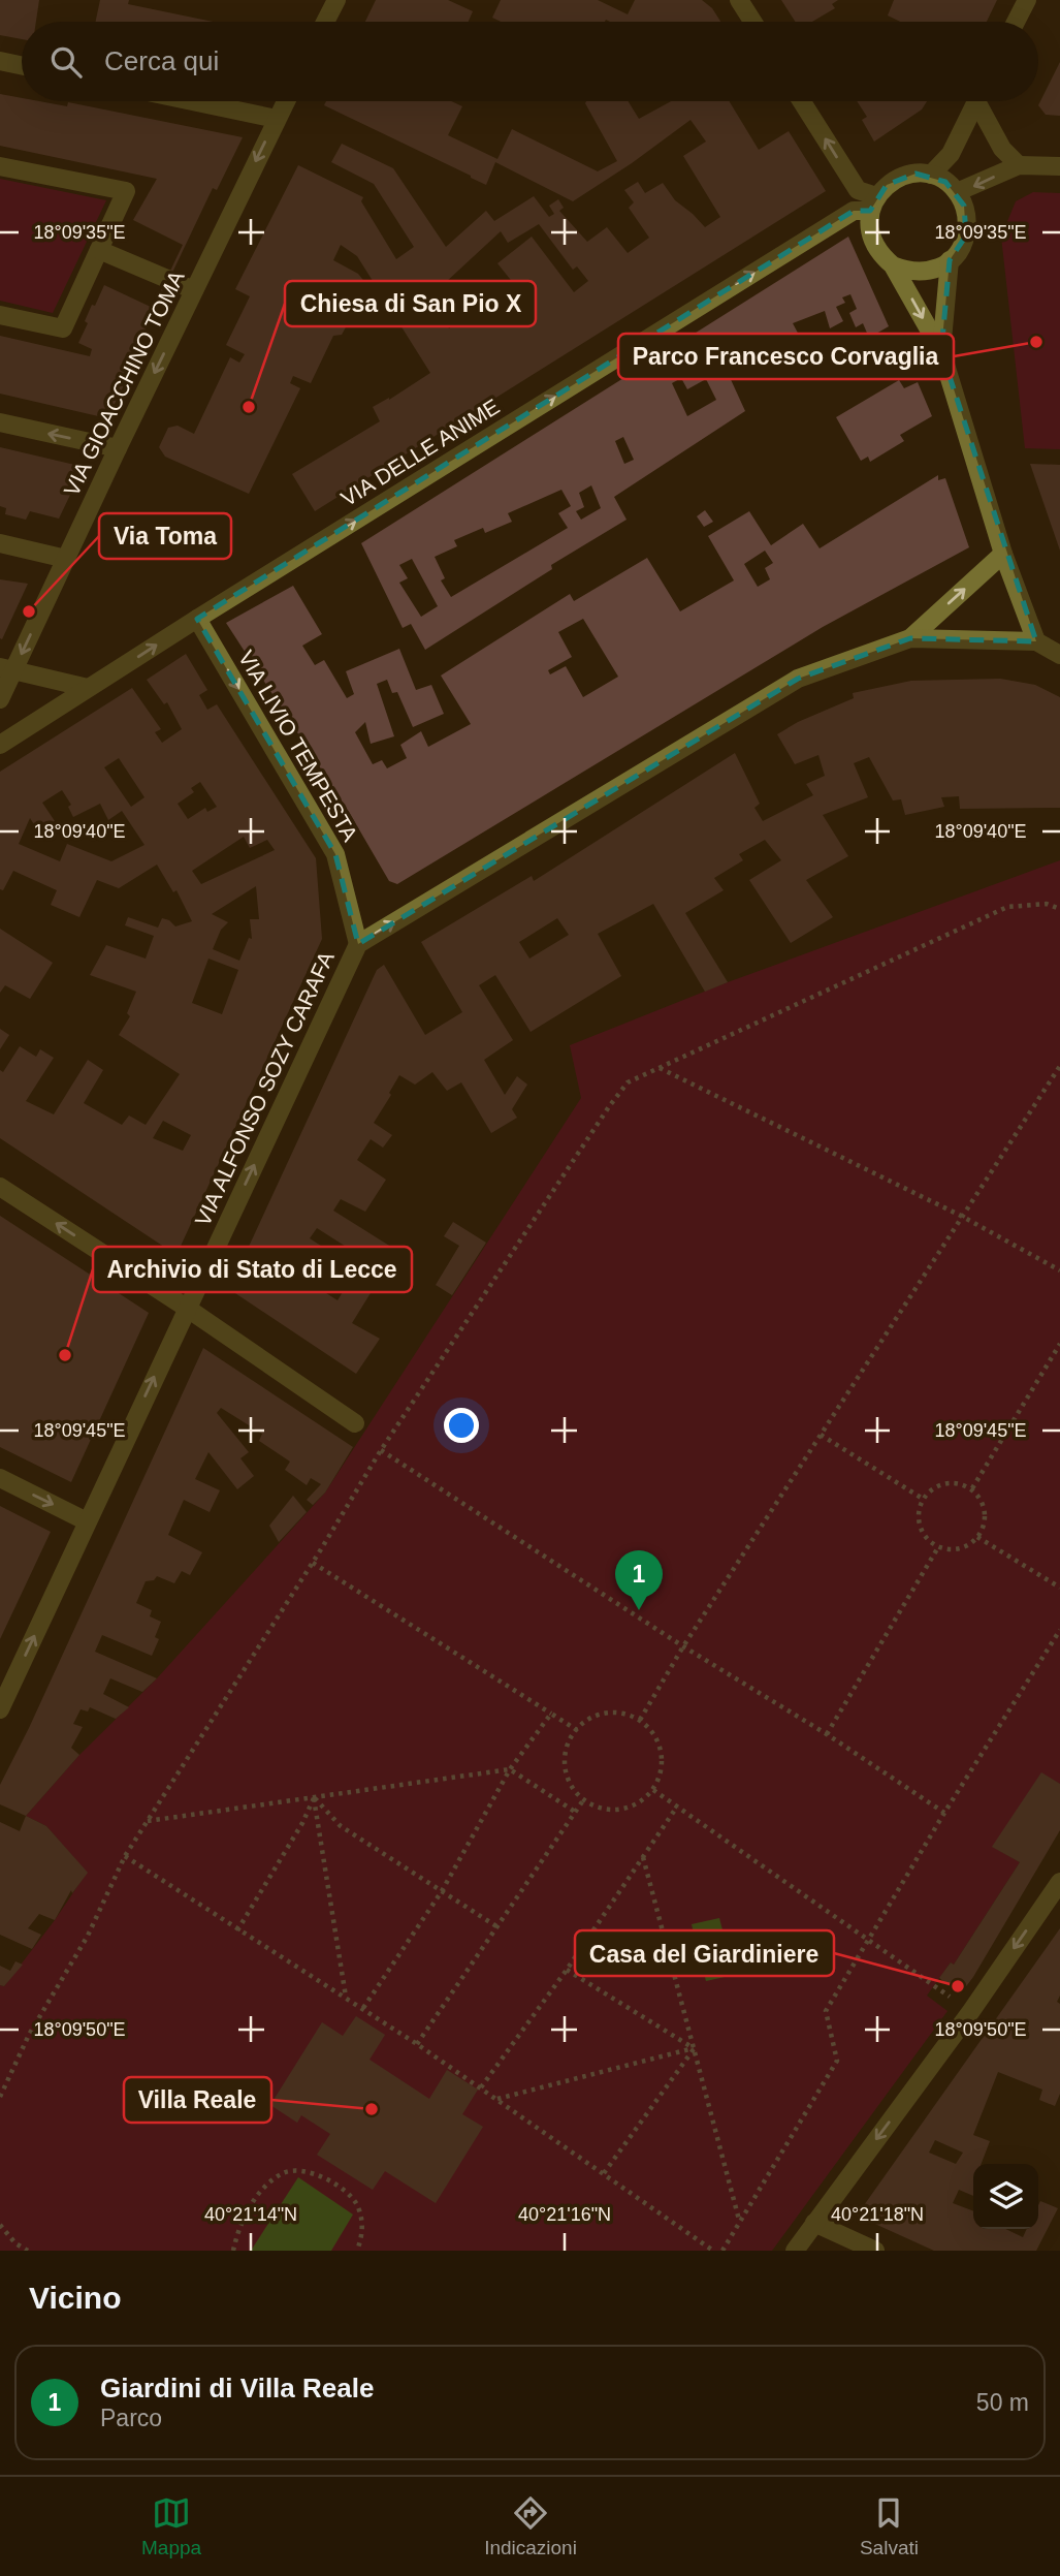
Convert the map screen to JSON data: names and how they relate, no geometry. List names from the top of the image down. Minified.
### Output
{"streets":{"street":["VIA GIOACCHINO TOMA","VIA DELLE ANIME","VIA LIVIO TEMPESTA","VIA ALFONSO SOZY CARAFA"]},"crossings":[["VIA DELLE ANIME","VIA LIVIO TEMPESTA"],["VIA LIVIO TEMPESTA","VIA ALFONSO SOZY CARAFA"]],"one_way":["VIA GIOACCHINO TOMA","VIA DELLE ANIME","VIA LIVIO TEMPESTA","VIA ALFONSO SOZY CARAFA"],"places":["Parco Francesco Corvaglia","Chiesa di San Pio X","Via Toma","Archivio di Stato di Lecce","Casa del Giardiniere","Villa Reale"],"page":{"search":"Cerca qui","pins":"1","heading":"Vicino","list":[{"mark":"1","name":"Giardini di Villa Reale","note":"Parco","value":"50 m"}],"nav":["Mappa","Indicazioni","Salvati"]},"coordinates":["18°09'35\"E","18°09'40\"E","18°09'45\"E","18°09'50\"E","40°21'14\"N","40°21'16\"N","40°21'18\"N"]}
